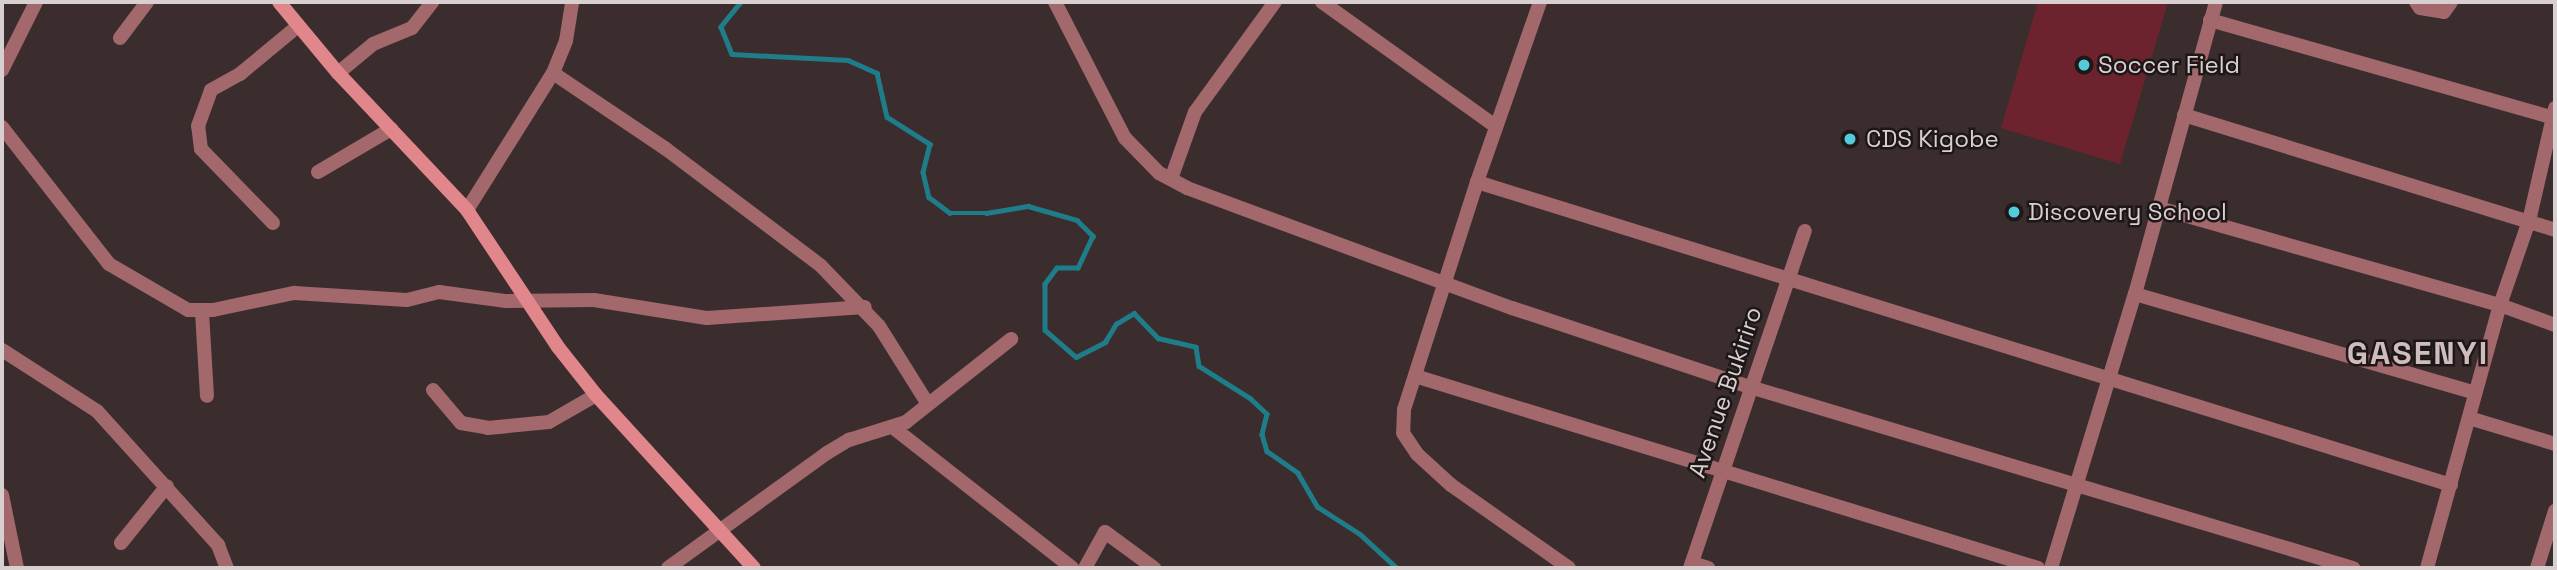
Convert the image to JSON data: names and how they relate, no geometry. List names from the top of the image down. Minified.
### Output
{"streets":{"street":["Avenue Bukiriro"]},"districts":["GASENYI"],"places":["Soccer Field","CDS Kigobe","Discovery School"]}
